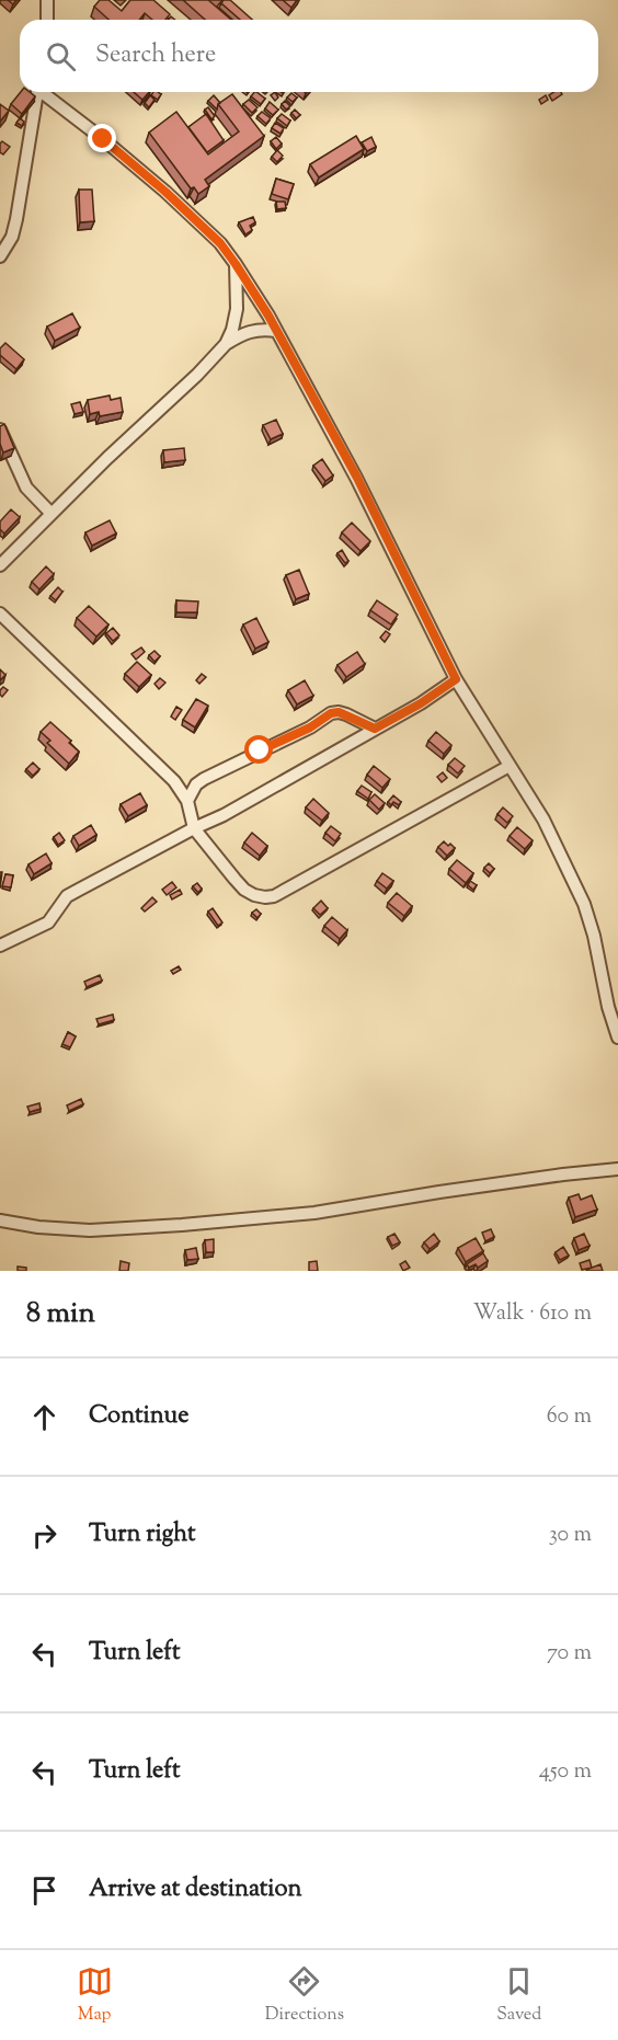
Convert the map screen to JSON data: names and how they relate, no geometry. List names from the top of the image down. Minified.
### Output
{"page":{"search":"Search here","heading":["8 min","Walk · 610 m"],"list":[["Continue","60 m"],["Turn right","30 m"],["Turn left","70 m"],["Turn left","450 m"],"Arrive at destination"],"nav":["Map","Directions","Saved"]}}
